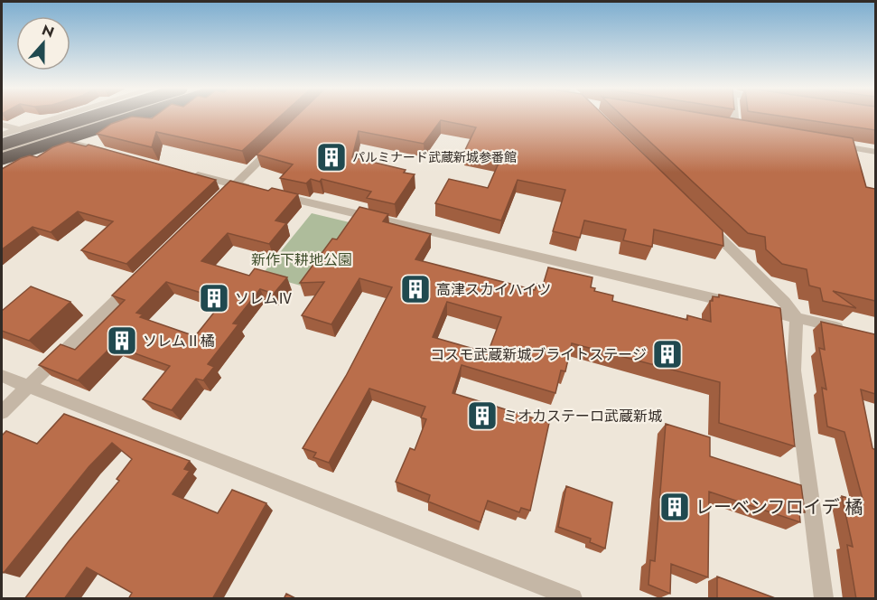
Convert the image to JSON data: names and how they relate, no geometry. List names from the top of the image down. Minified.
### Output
{"parks":["新作下耕地公園"],"places":{"building":["パルミナード武蔵新城参番館","高津スカイハイツ","ソレムⅣ","ソレムⅡ橘","コスモ武蔵新城ブライトステージ","ミオカステーロ武蔵新城","レーベンフロイデ 橘"]},"north":"top"}
